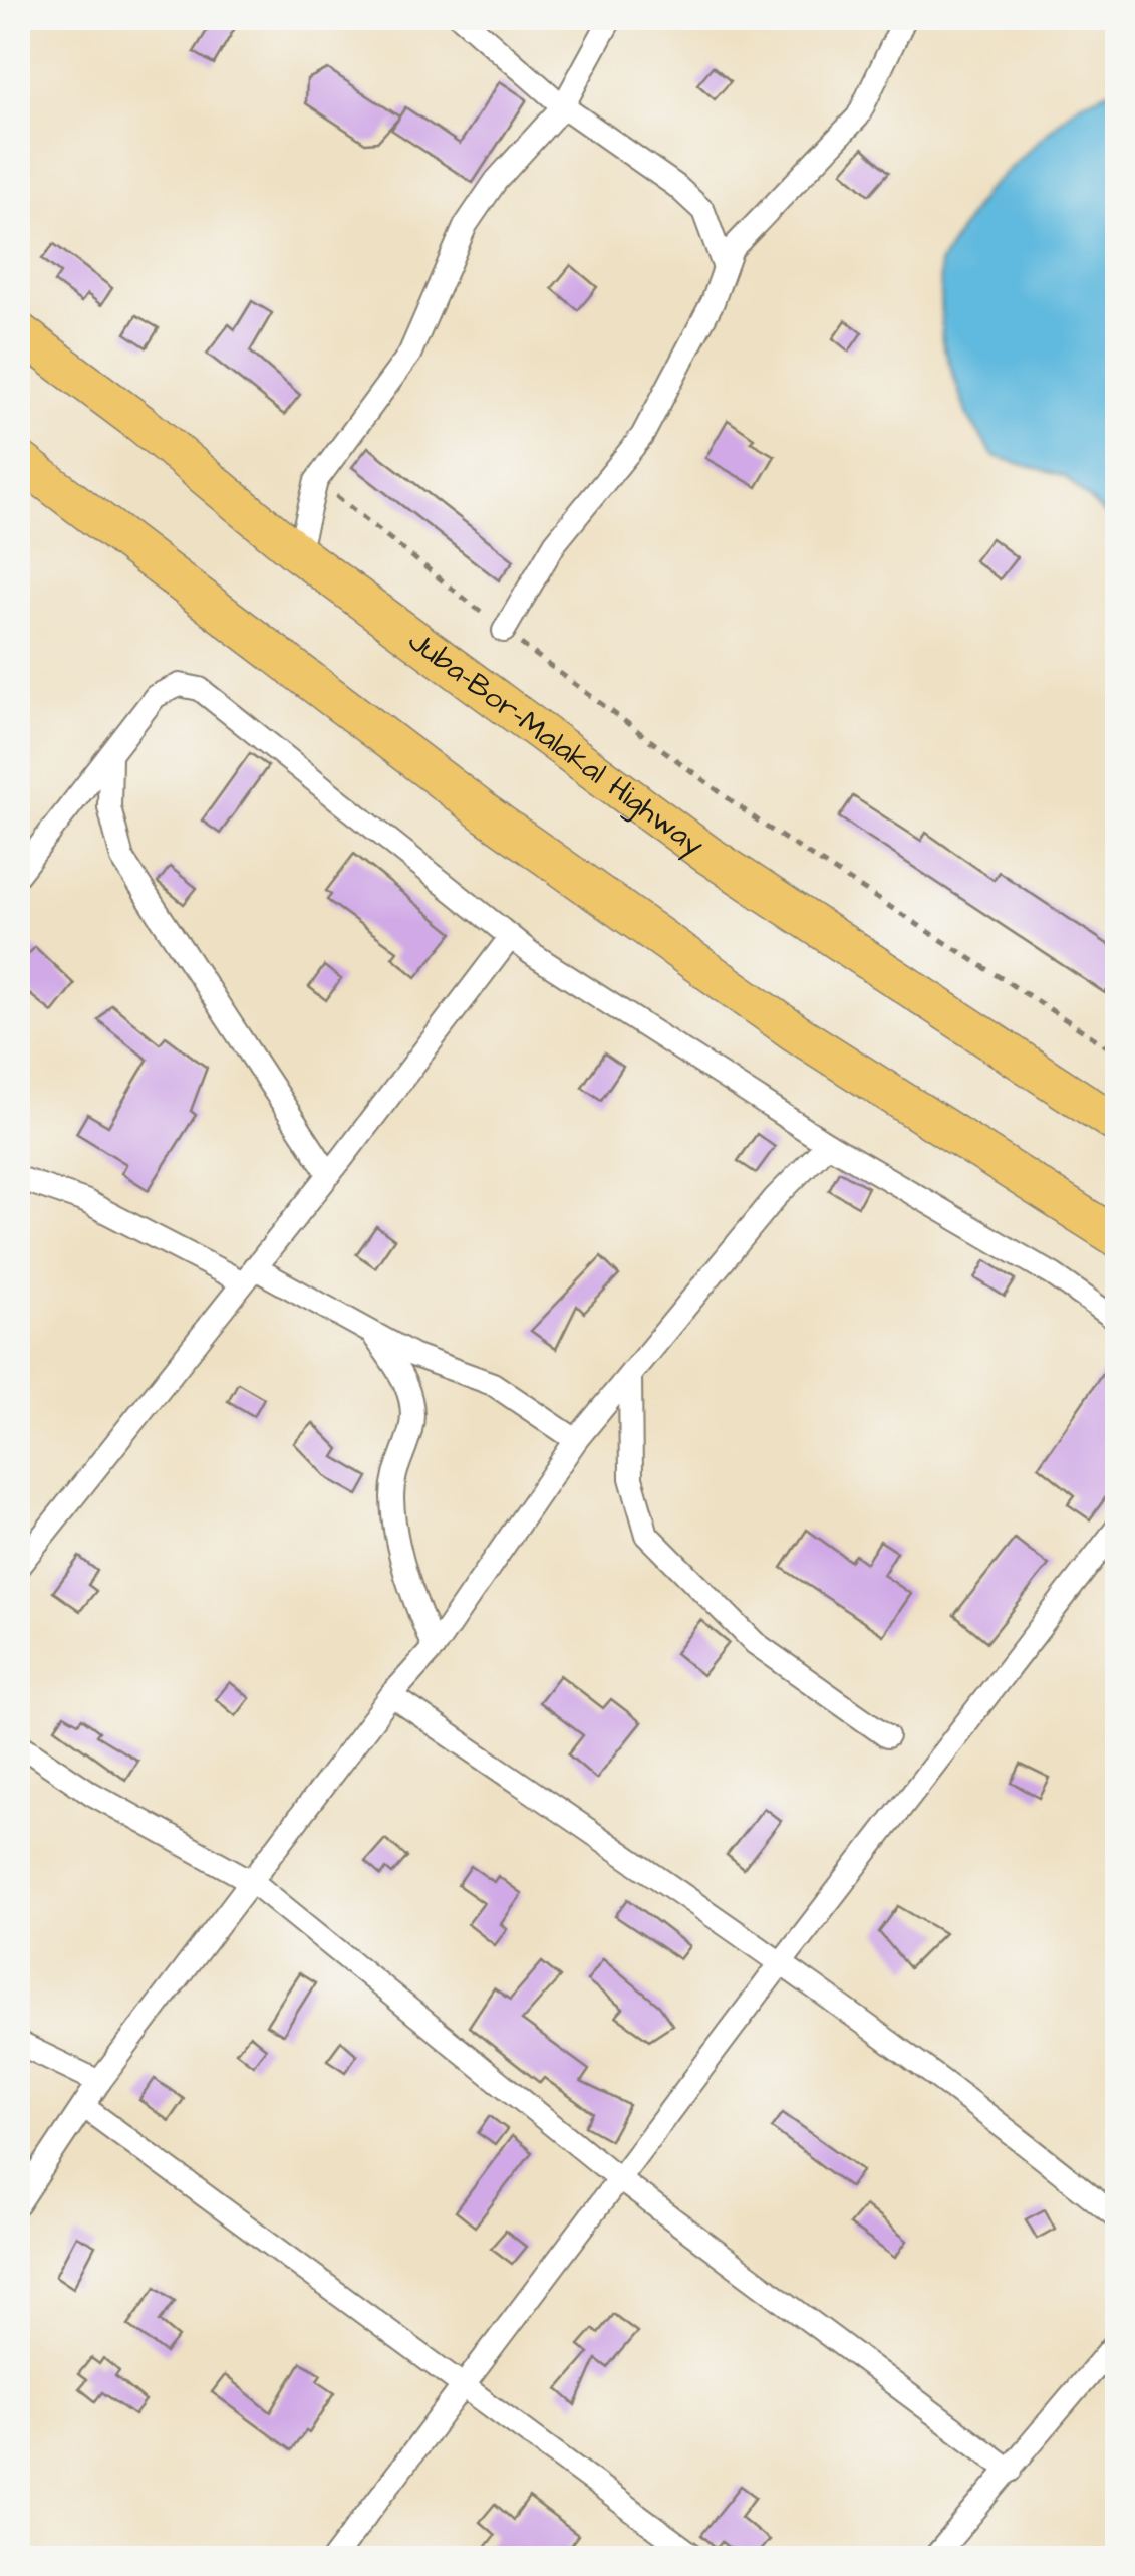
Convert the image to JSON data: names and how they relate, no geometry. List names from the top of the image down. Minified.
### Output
{"streets":{"highway":["Juba-Bor-Malakal Highway"]}}
